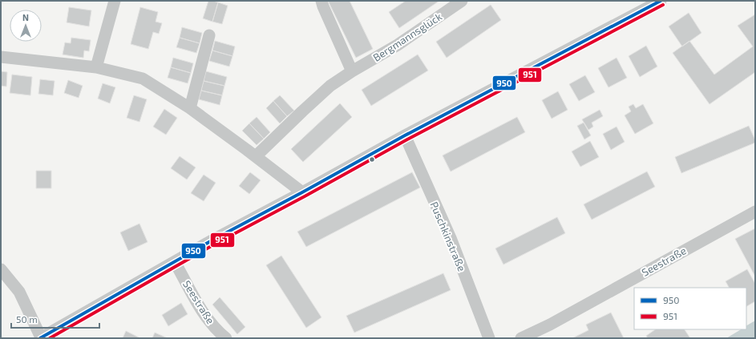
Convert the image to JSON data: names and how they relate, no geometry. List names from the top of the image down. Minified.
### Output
{"streets":{"street":["Bergmannsglück","Puschkinstraße","Seestraße"]},"lines":["transit line 950","transit line 951"],"legend":["950","951"],"scale_bar":"50 m","north":"top"}
